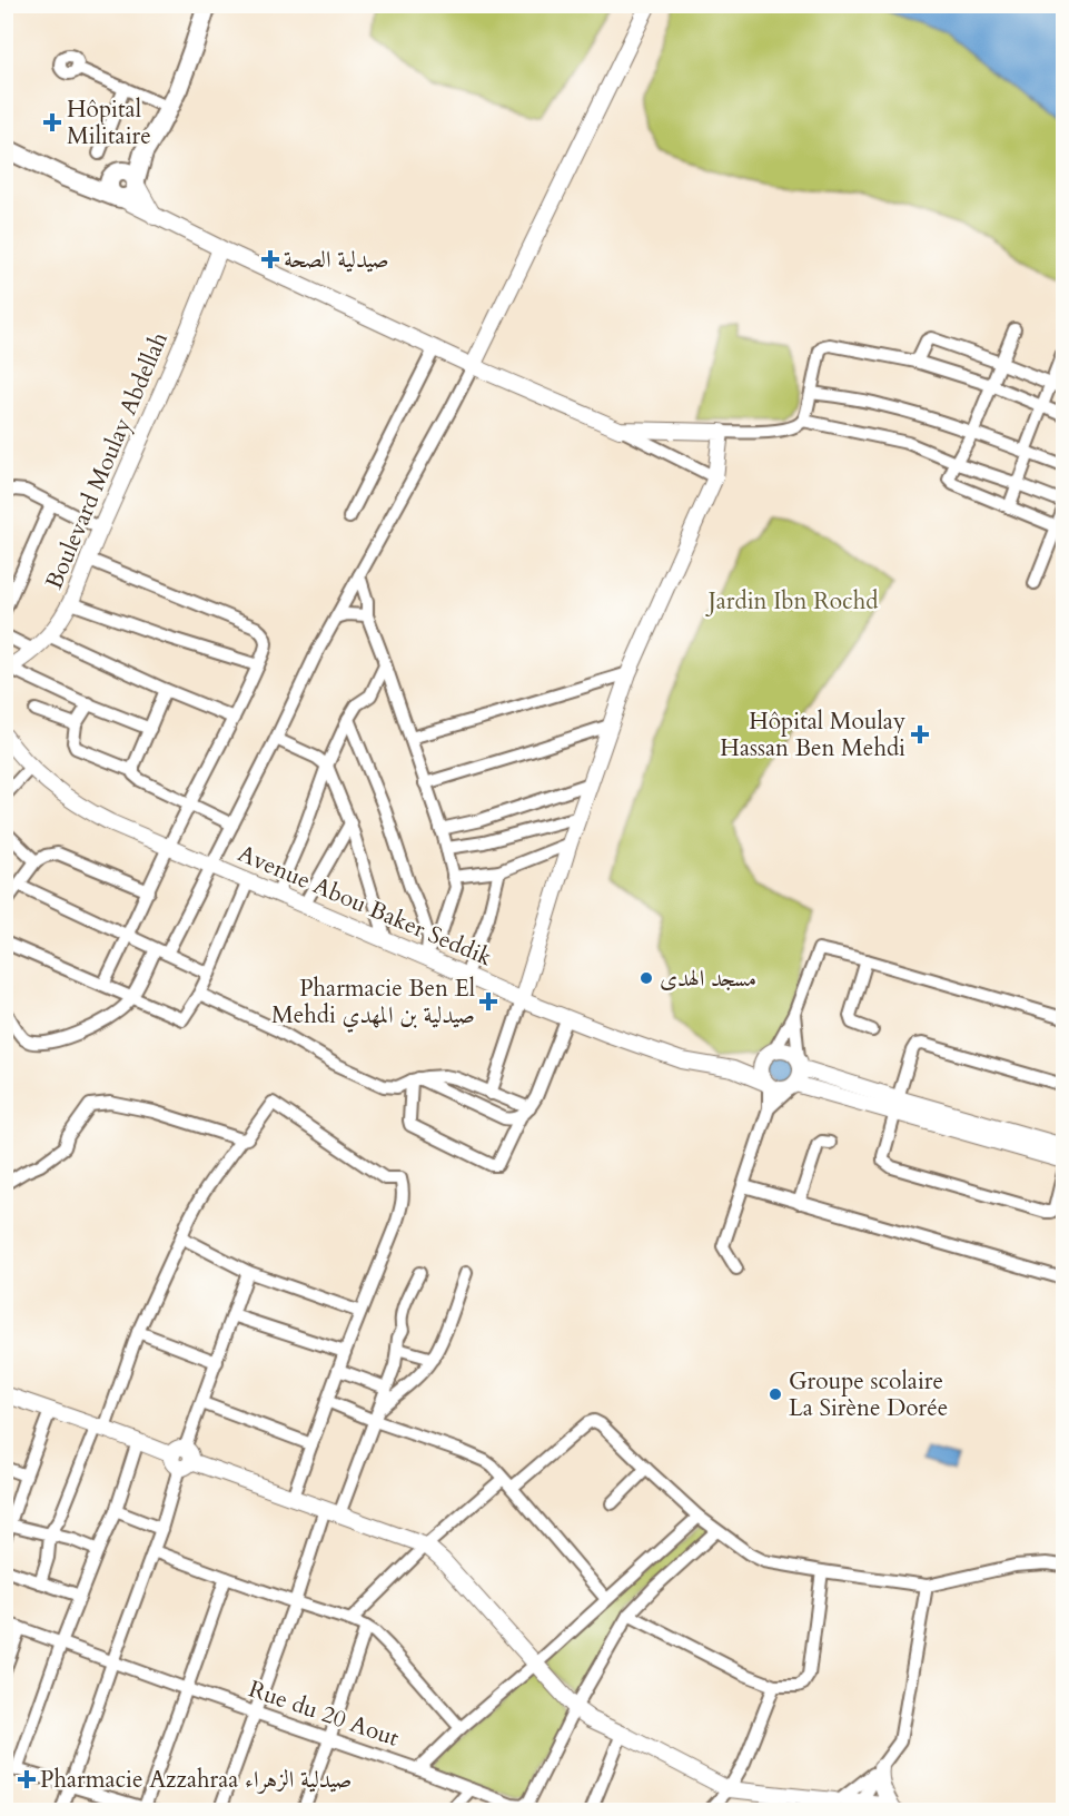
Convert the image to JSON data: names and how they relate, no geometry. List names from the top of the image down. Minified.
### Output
{"streets":{"street":["Boulevard Moulay Abdellah","Avenue Abou Baker Seddik","Rue du 20 Aout"]},"parks":["Jardin Ibn Rochd"],"places":{"health":["Hôpital Militaire","صيدلية الصحة","Hôpital Moulay Hassan Ben Mehdi","Pharmacie Ben El Mehdi صيدلية بن المهدي","Pharmacie Azzahraa صيدلية الزهراء"],"other":["مسجد الهدى","Groupe scolaire La Sirène Dorée"]}}
